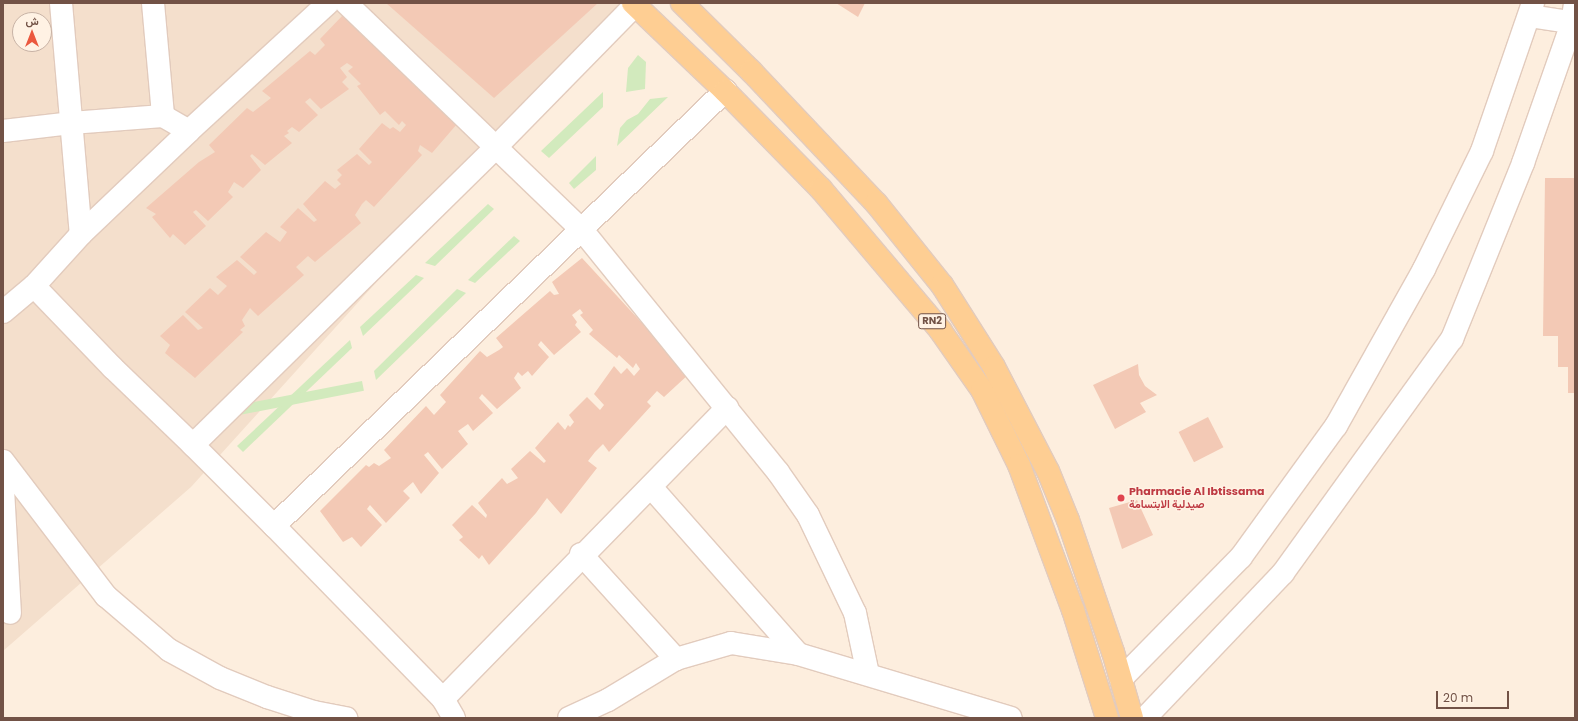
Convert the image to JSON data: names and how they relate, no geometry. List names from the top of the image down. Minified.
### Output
{"streets":{"main road":["RN2"]},"places":["Pharmacie Al Ibtissama صيدلية الابتسامة"],"scale_bar":"20 m","north":"top"}
